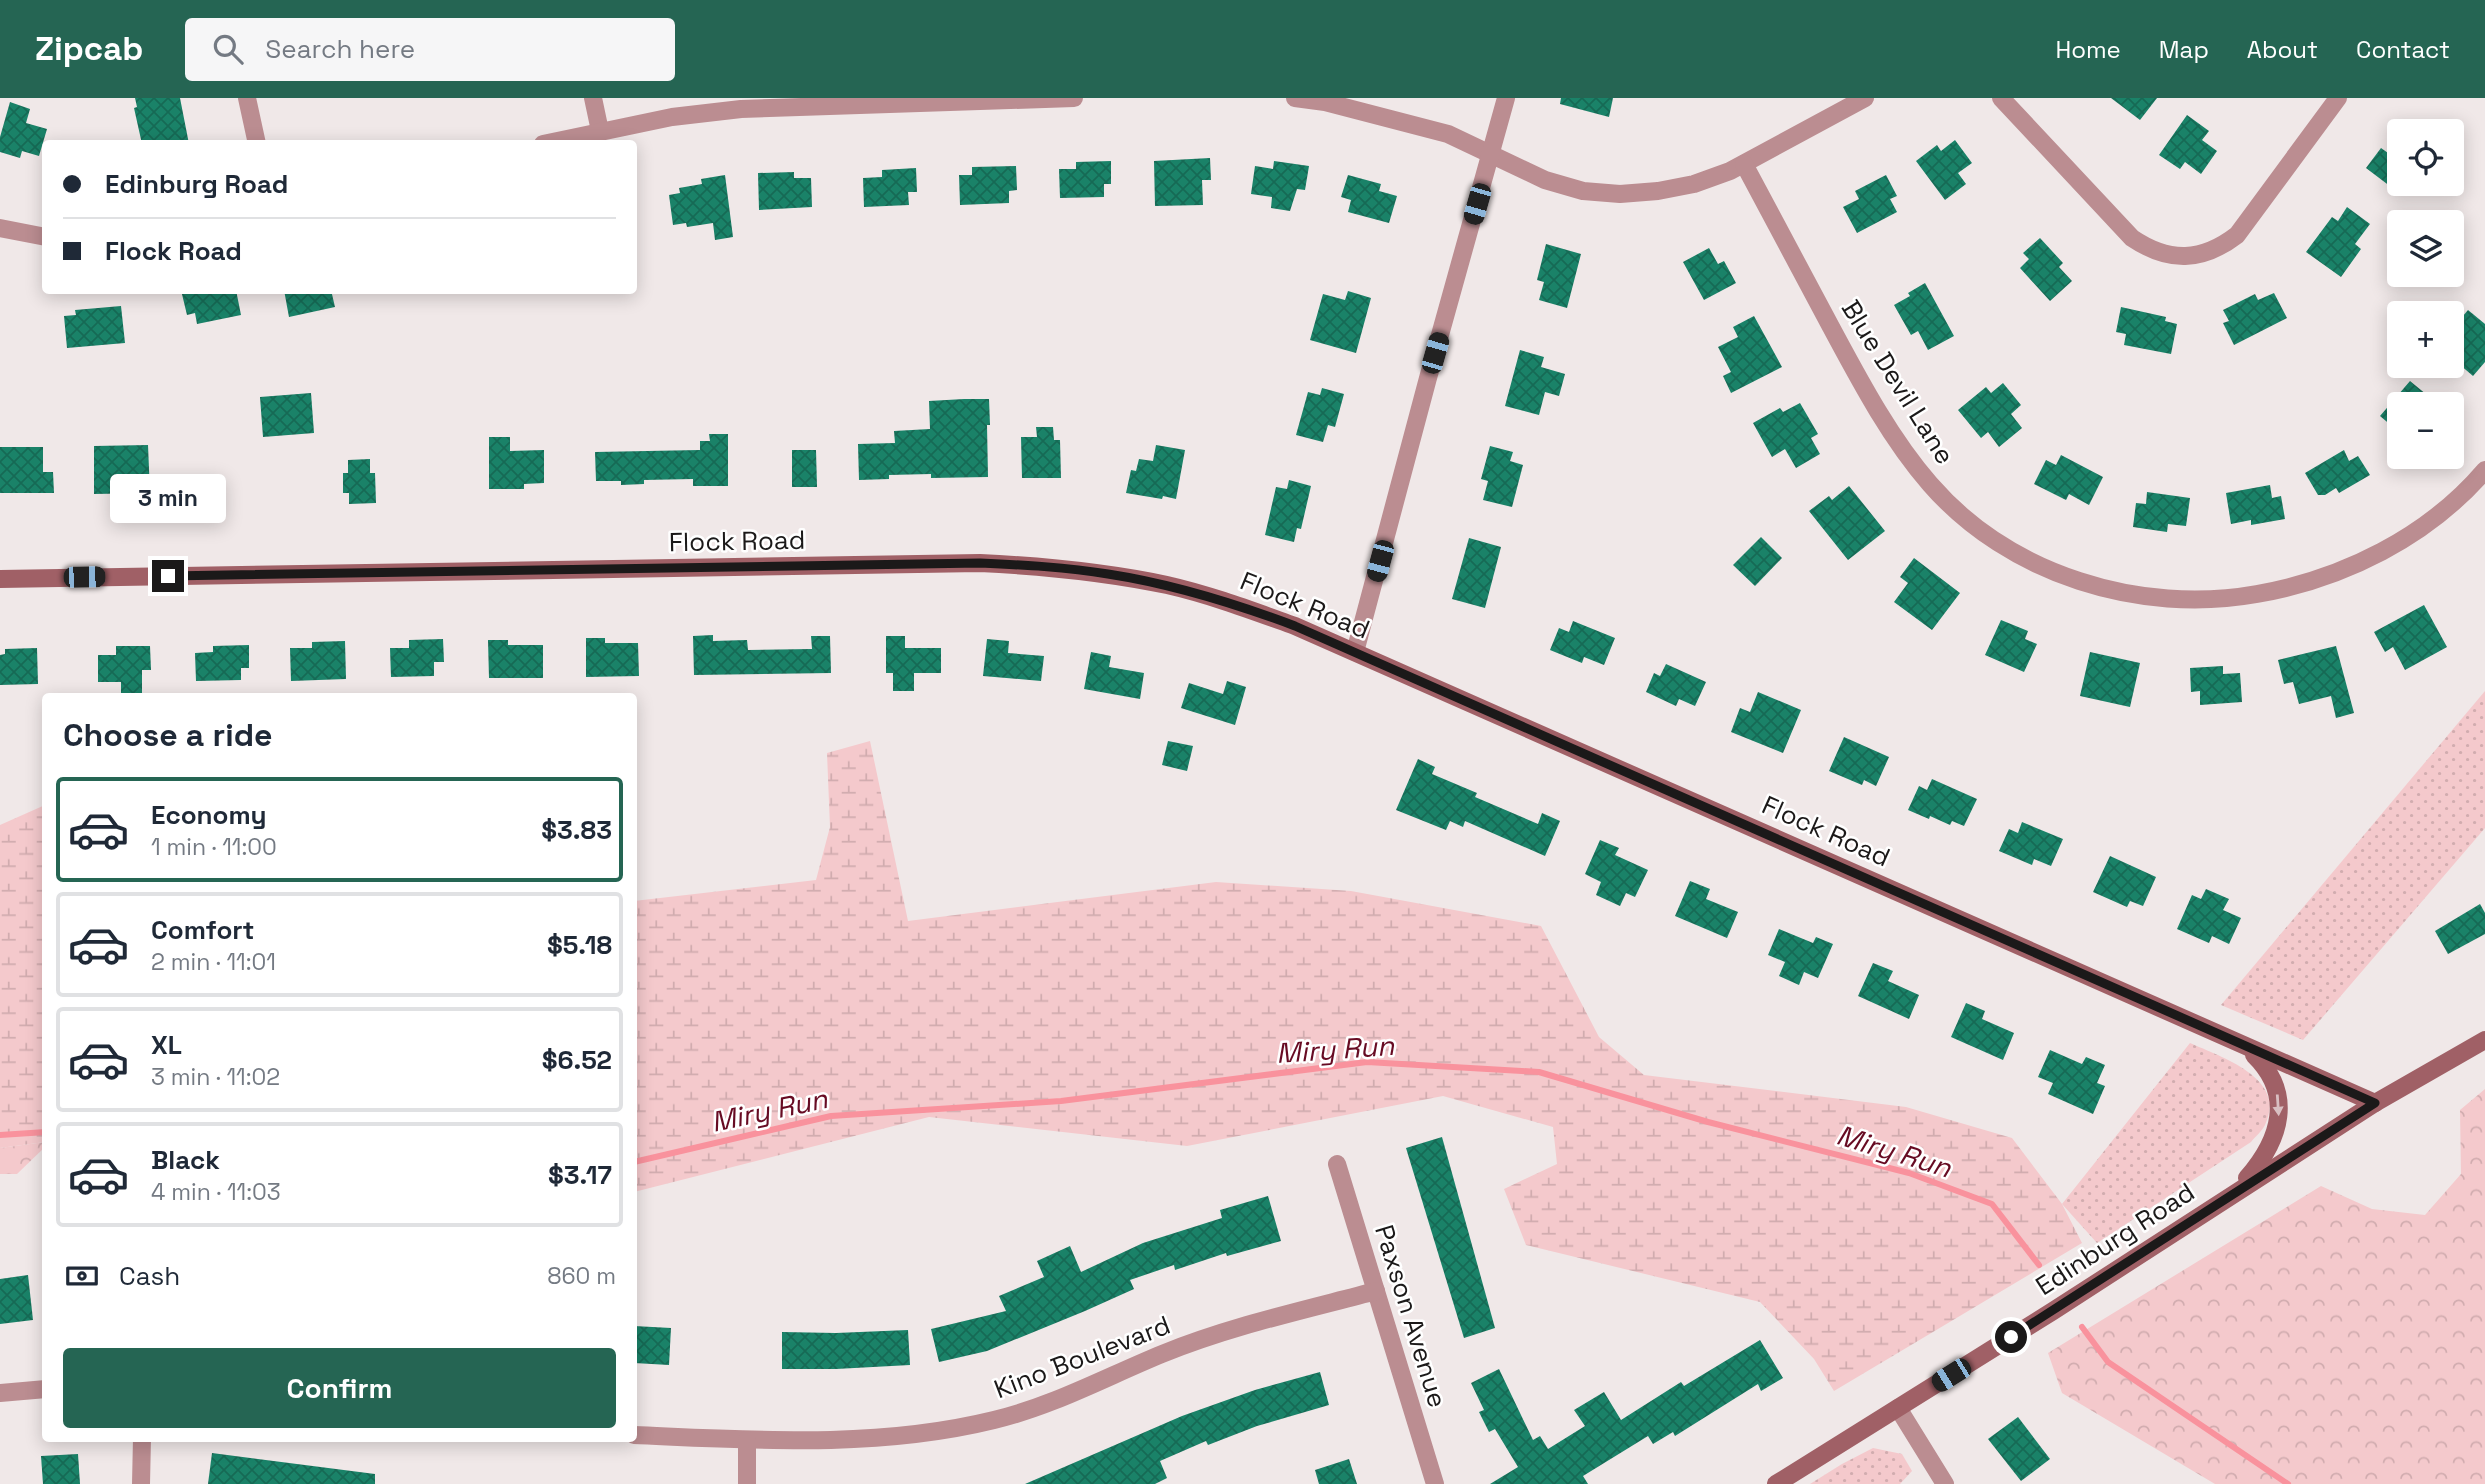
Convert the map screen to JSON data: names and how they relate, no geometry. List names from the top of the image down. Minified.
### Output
{"streets":{"main road":["Flock Road","Edinburg Road"],"street":["Blue Devil Lane","Paxson Avenue","Kino Boulevard"]},"crossings":[["Flock Road","Edinburg Road"],["Paxson Avenue","Kino Boulevard"]],"water":["Miry Run"],"page":{"header":"Zipcab","search":"Search here","nav":["Home","Map","About","Contact"],"map_buttons":["+","−"],"banner":["Edinburg Road","Flock Road"],"bubble":"3 min","heading":"Choose a ride","list":[{"name":"Economy","note":"1 min · 11:00","value":"$3.83"},{"name":"Comfort","note":"2 min · 11:01","value":"$5.18"},{"name":"XL","note":"3 min · 11:02","value":"$6.52"},{"name":"Black","note":"4 min · 11:03","value":"$3.17"}],"pay":["Cash","860 m"],"buttons":"Confirm"}}
